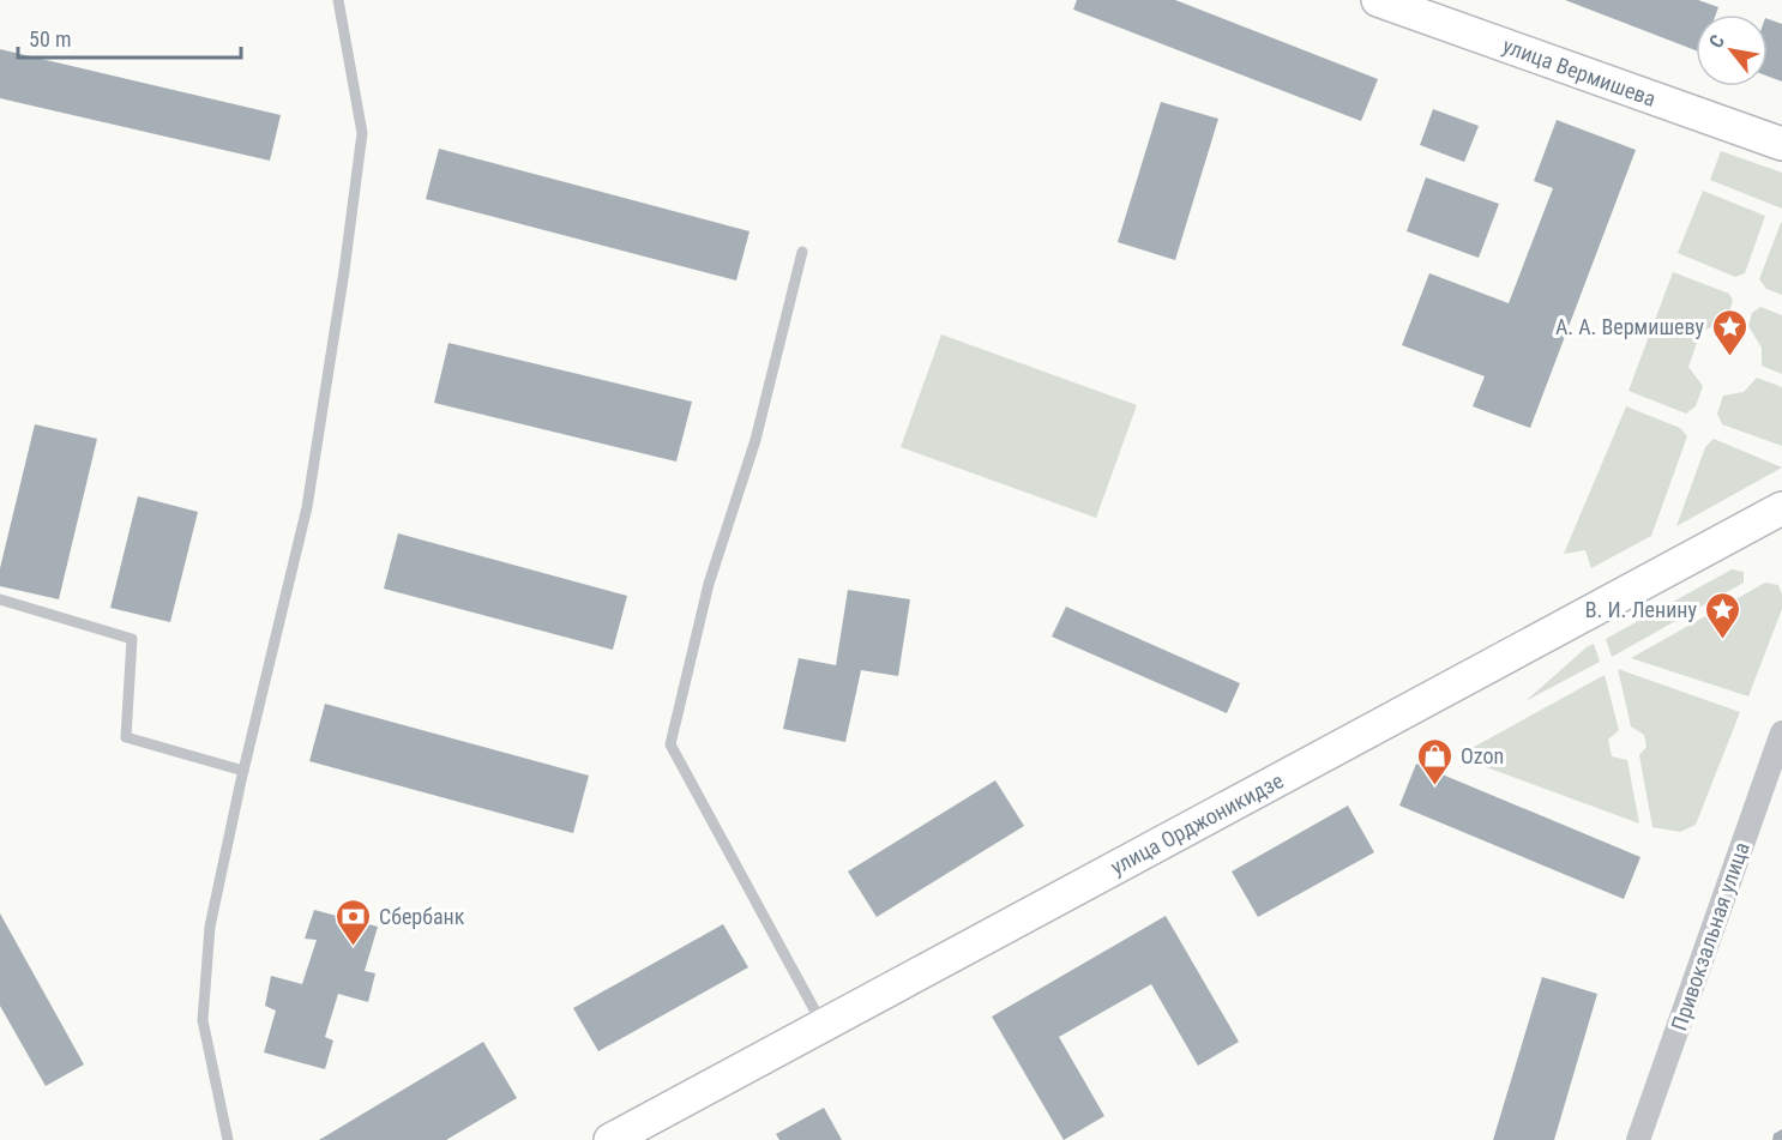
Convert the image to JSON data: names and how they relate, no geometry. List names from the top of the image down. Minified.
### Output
{"streets":{"street":["улица Вермишева","улица Орджоникидзе","Привокзальная улица"]},"places":{"place":["А. А. Вермишеву","В. И. Ленину"],"shop":["Ozon"],"bank":["Сбербанк"]},"scale_bar":"50 m","north":"top left"}
